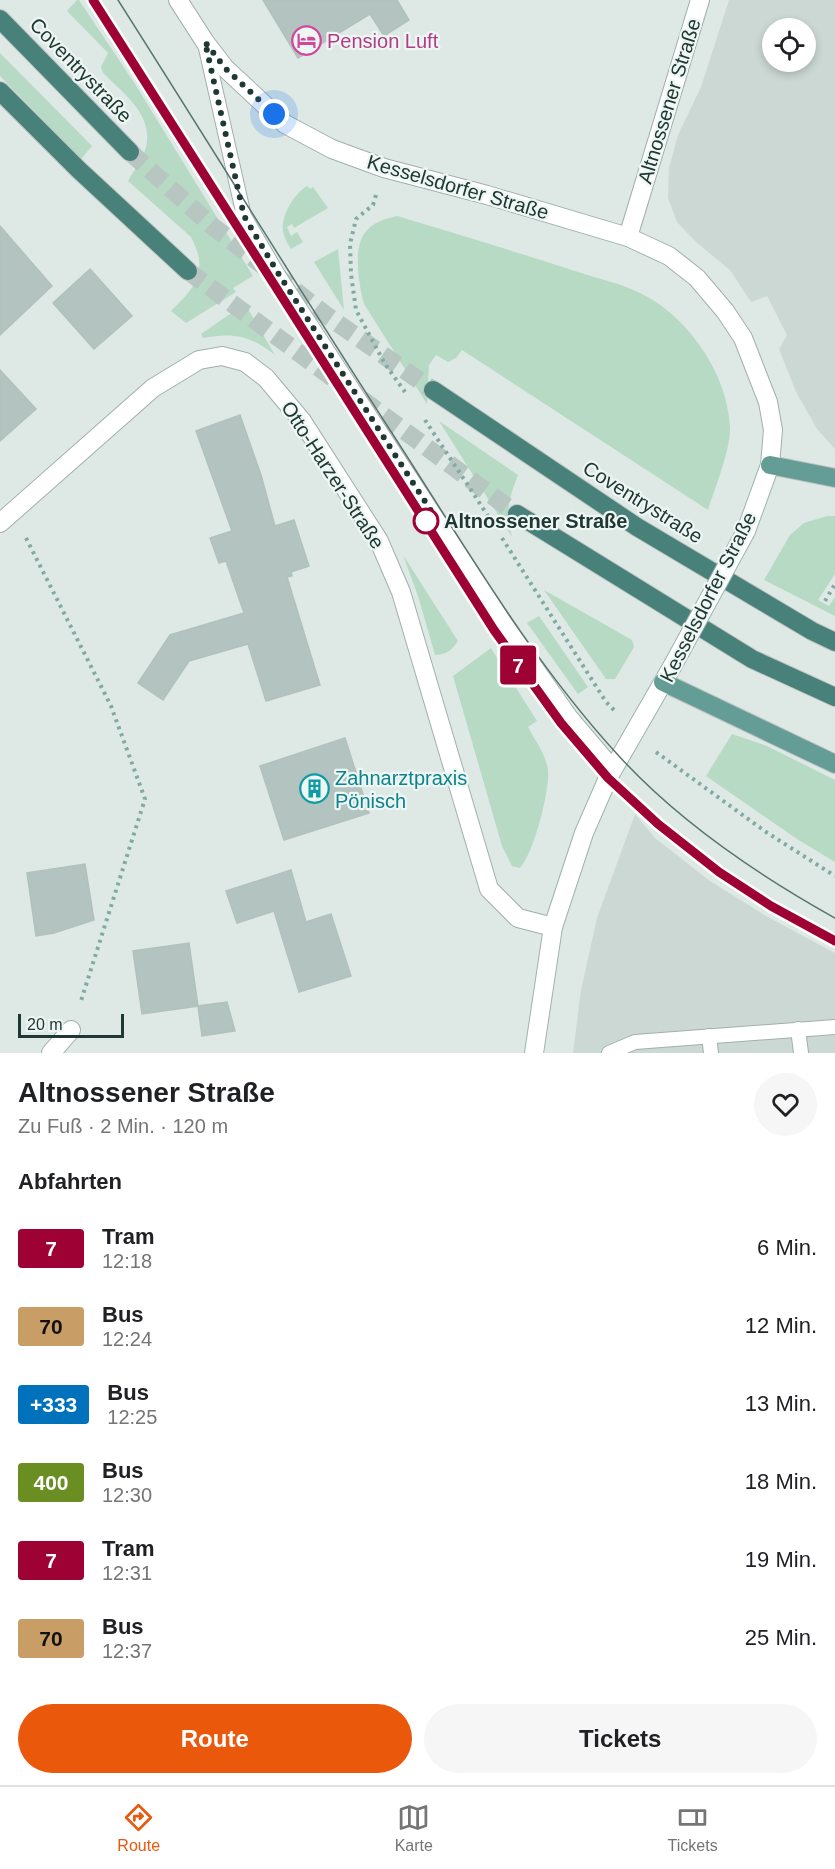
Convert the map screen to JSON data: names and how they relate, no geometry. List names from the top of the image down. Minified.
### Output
{"streets":{"highway":["Coventrystraße"],"street":["Altnossener Straße","Kesselsdorfer Straße","Otto-Harzer-Straße"]},"crossings":[["Altnossener Straße","Kesselsdorfer Straße"],["Kesselsdorfer Straße","Otto-Harzer-Straße"]],"places":{"hotel":["Pension Luft"],"other":["Altnossener Straße"],"building":["Zahnarztpraxis Pönisch"]},"lines":["tram line 7"],"scale_bar":"20 m","page":{"on_map":"7","scale":"20 m","heading":[["Altnossener Straße","Zu Fuß · 2 Min. · 120 m"],"Abfahrten"],"list":[{"mark":"7","name":"Tram","note":"12:18","value":"6 Min."},{"mark":"70","name":"Bus","note":"12:24","value":"12 Min."},{"mark":"+333","name":"Bus","note":"12:25","value":"13 Min."},{"mark":"400","name":"Bus","note":"12:30","value":"18 Min."},{"mark":"7","name":"Tram","note":"12:31","value":"19 Min."},{"mark":"70","name":"Bus","note":"12:37","value":"25 Min."}],"buttons":["Route","Tickets"],"tabs":["Route","Karte","Tickets"]}}
